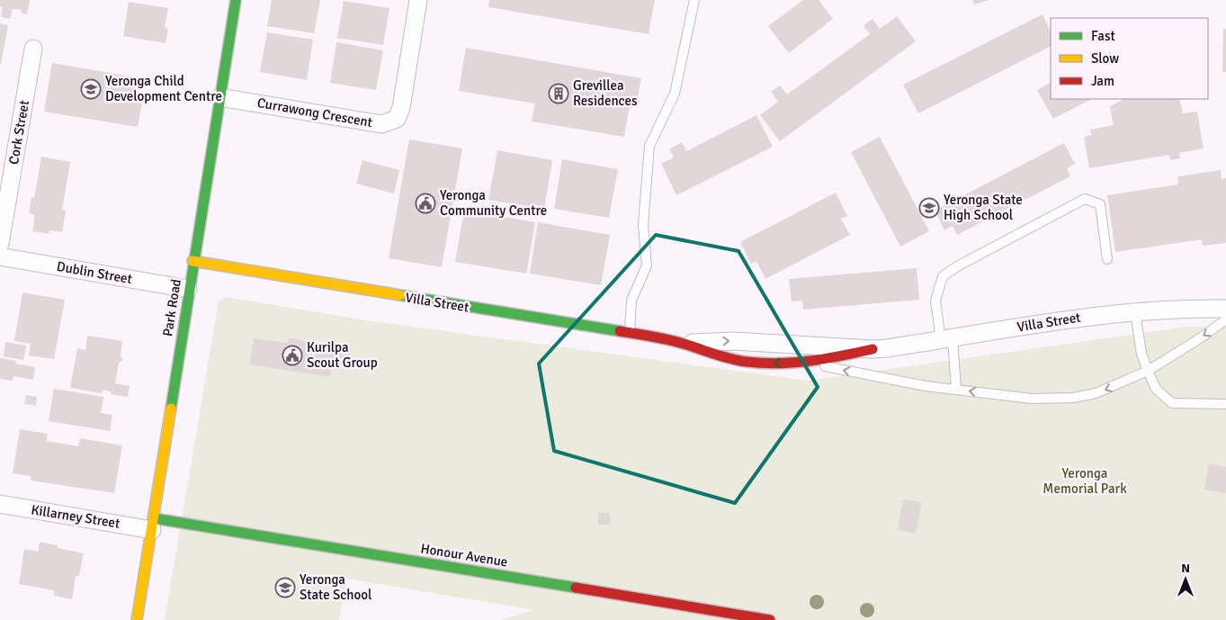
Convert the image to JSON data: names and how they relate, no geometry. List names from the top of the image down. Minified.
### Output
{"streets":{"street":["Currawong Crescent","Cork Street","Dublin Street","Villa Street","Park Road","Killarney Street","Honour Avenue"]},"crossings":[["Currawong Crescent","Park Road"],["Dublin Street","Park Road"],["Villa Street","Park Road"],["Park Road","Killarney Street"],["Park Road","Honour Avenue"],["Killarney Street","Honour Avenue"]],"parks":["Yeronga Memorial Park"],"places":{"school or university":["Yeronga Child Development Centre","Yeronga State High School","Yeronga State School"],"building":["Grevillea Residences"],"public building":["Yeronga Community Centre","Kurilpa Scout Group"]},"legend":["Fast","Slow","Jam"],"north":"top"}
